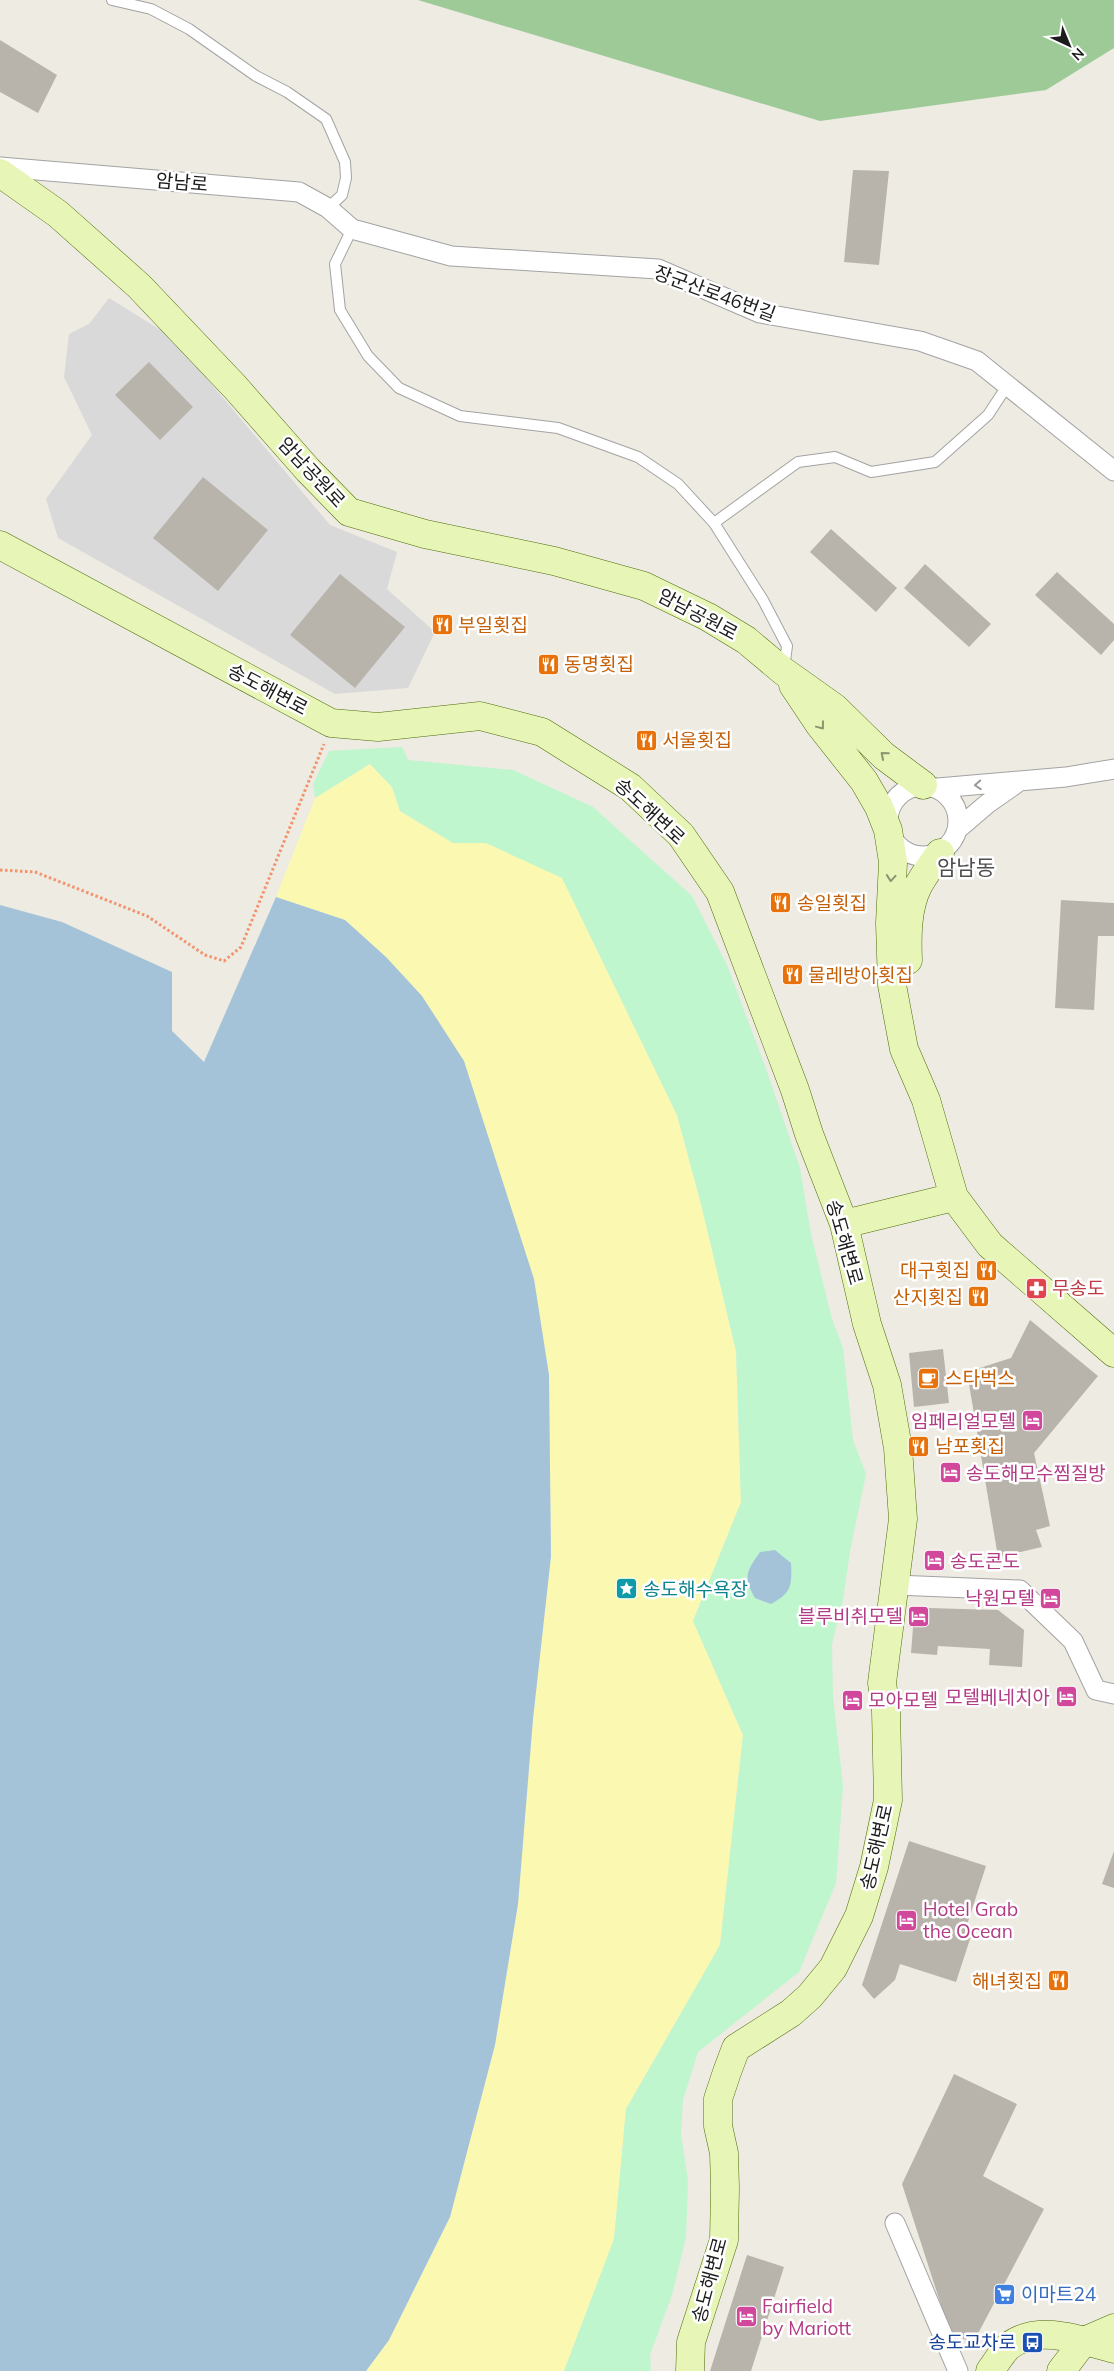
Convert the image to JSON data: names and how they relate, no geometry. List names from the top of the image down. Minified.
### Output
{"streets":{"street":["암남로","장군산로46번길","암남공원로","송도해변로"]},"crossings":[["암남로","장군산로46번길"]],"districts":["암남동"],"places":{"restaurant":["부일횟집","동명횟집","서울횟집","송일횟집","물레방아횟집","대구횟집","산지횟집","남포횟집","해녀횟집"],"pharmacy":["무송도"],"cafe":["스타벅스"],"hotel":["임페리얼모텔","송도해모수찜질방","송도콘도","낙원모텔","블루비취모텔","모텔베네치아","모아모텔","Hotel Grab the Ocean","Fairfield by Mariott"],"place":["송도해수욕장"],"supermarket":["이마트24"],"bus stop":["송도교차로"]},"north":"bottom right"}
